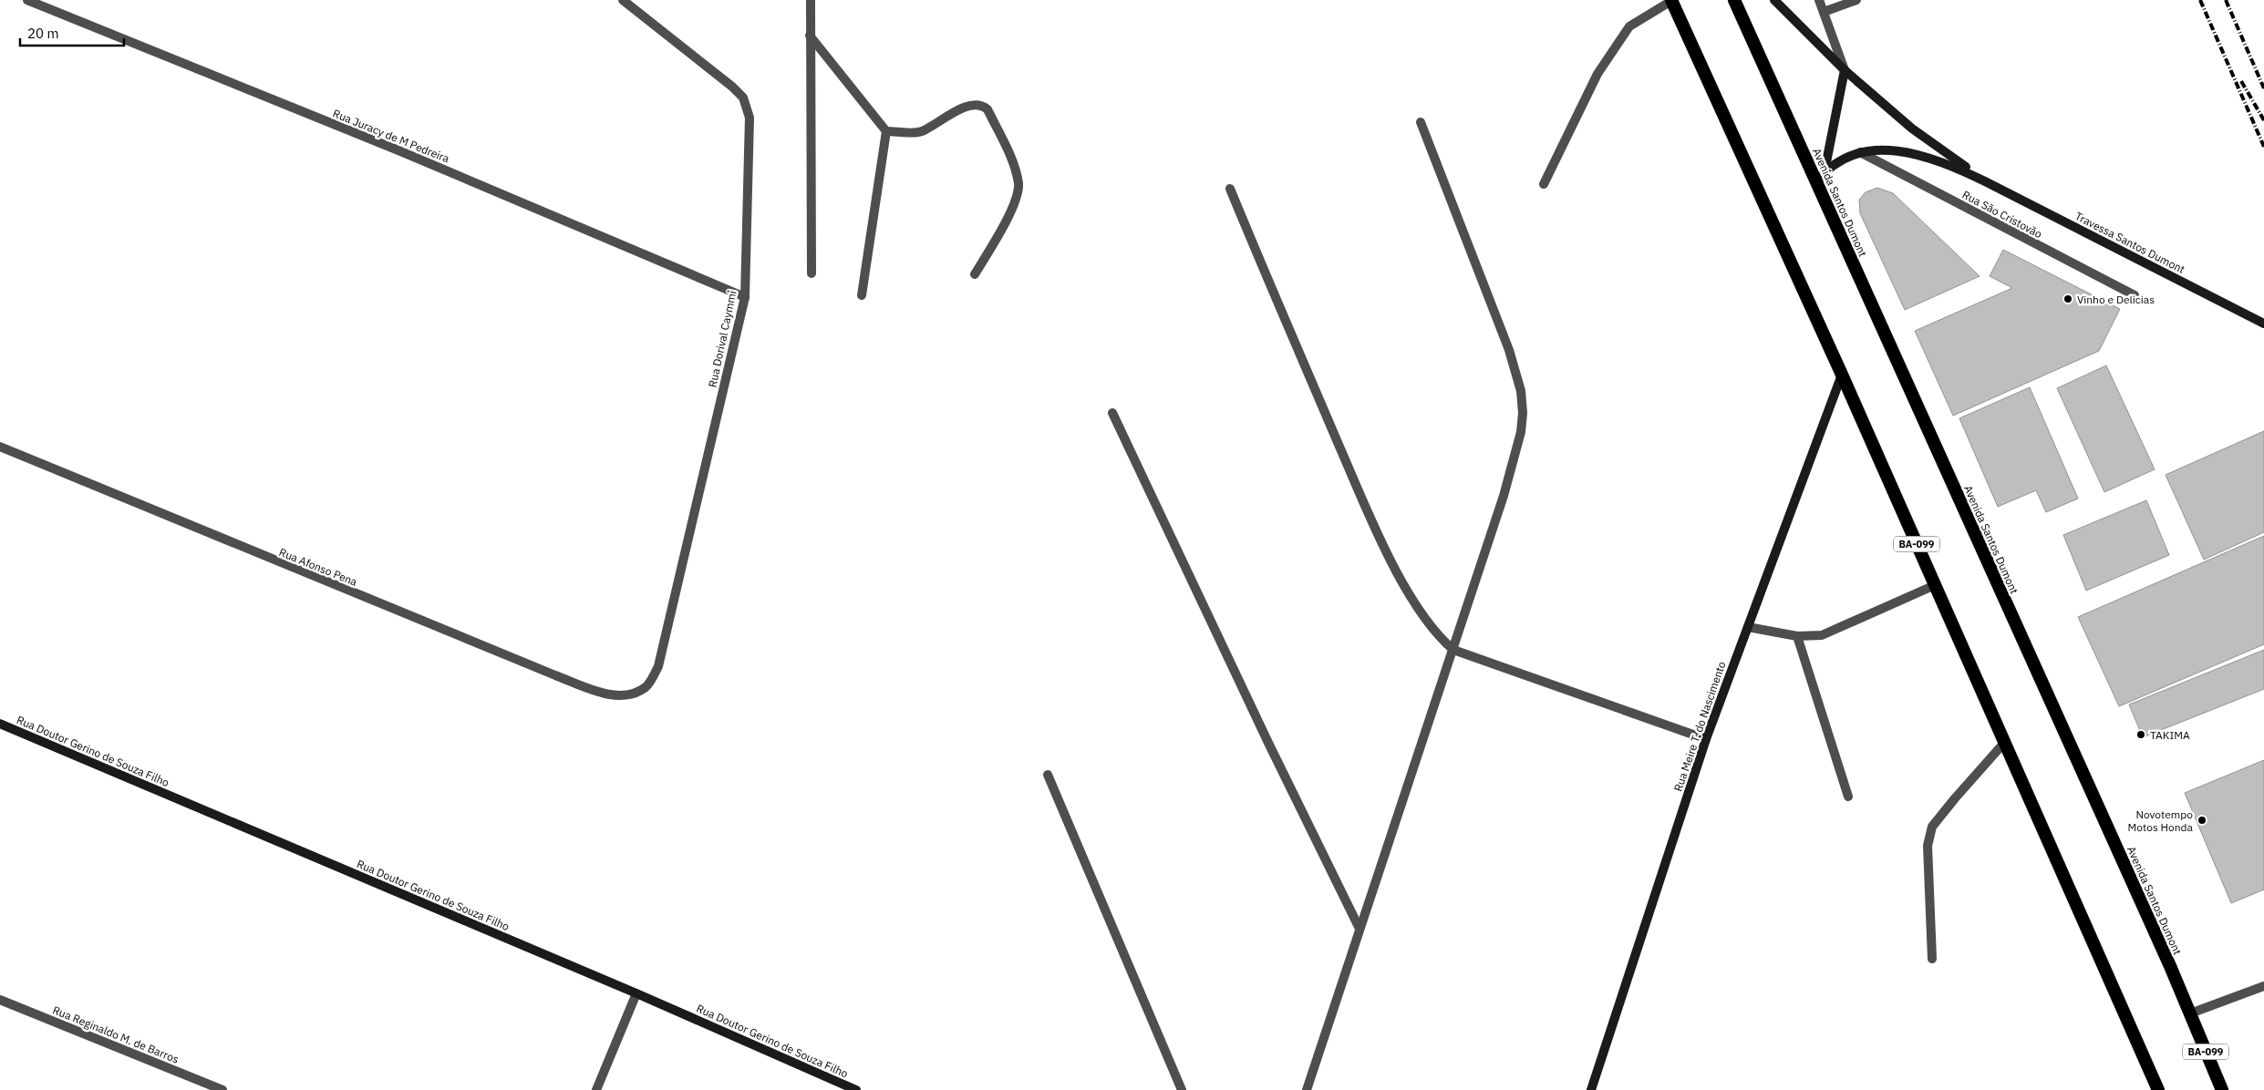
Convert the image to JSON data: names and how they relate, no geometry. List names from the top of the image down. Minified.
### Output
{"streets":{"highway":["Avenida Santos Dumont","BA-099"],"main road":["Travessa Santos Dumont","Rua Meire T. do Nascimento","Rua Doutor Gerino de Souza Filho"],"street":["Rua Juracy de M Pedreira","Rua São Cristovão","Rua Dorival Caymmi","Rua Afonso Pena","Rua Reginaldo M. de Barros"]},"crossings":[["Rua Juracy de M Pedreira","Rua Dorival Caymmi"],["Avenida Santos Dumont","Travessa Santos Dumont"],["Rua São Cristovão","Travessa Santos Dumont"],["Rua Dorival Caymmi","Rua Afonso Pena"],["BA-099","Rua Meire T. do Nascimento"]],"places":["Vinho e Delicias","TAKIMA","Novotempo Motos Honda"],"scale_bar":"20 m"}
